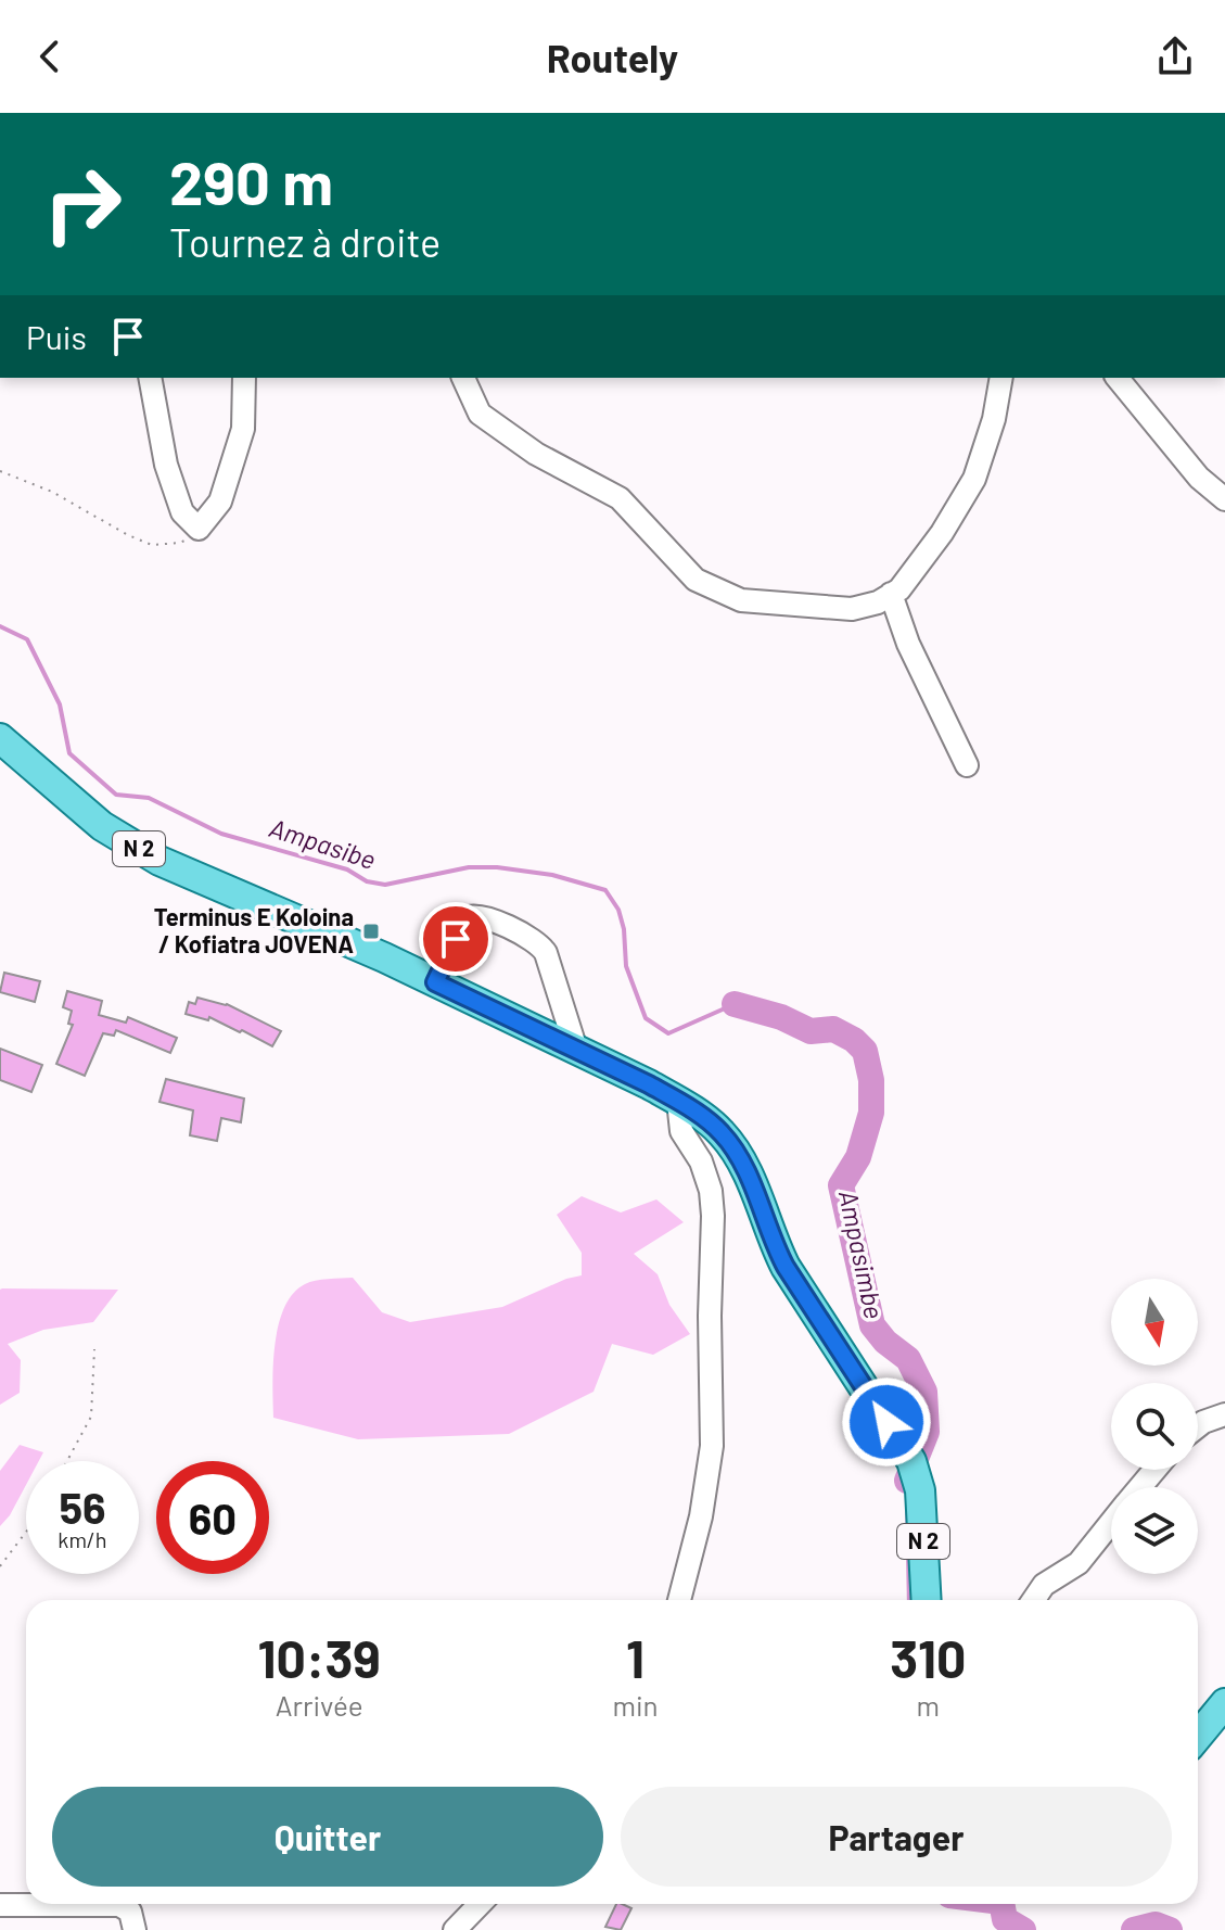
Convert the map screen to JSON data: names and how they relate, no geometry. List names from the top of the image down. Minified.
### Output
{"streets":{"main road":["N 2"]},"water":["Ampasibe","Ampasimbe"],"places":{"transit":["Terminus E Koloina / Kofiatra JOVENA"]},"north":"bottom","page":{"header":"Routely","turn":["290 m","Tournez à droite"],"then":"Puis","speed":"56 km/h","limit":"60","eta":["10:39","Arrivée","1","min","310","m"],"buttons":["Quitter","Partager"]}}
